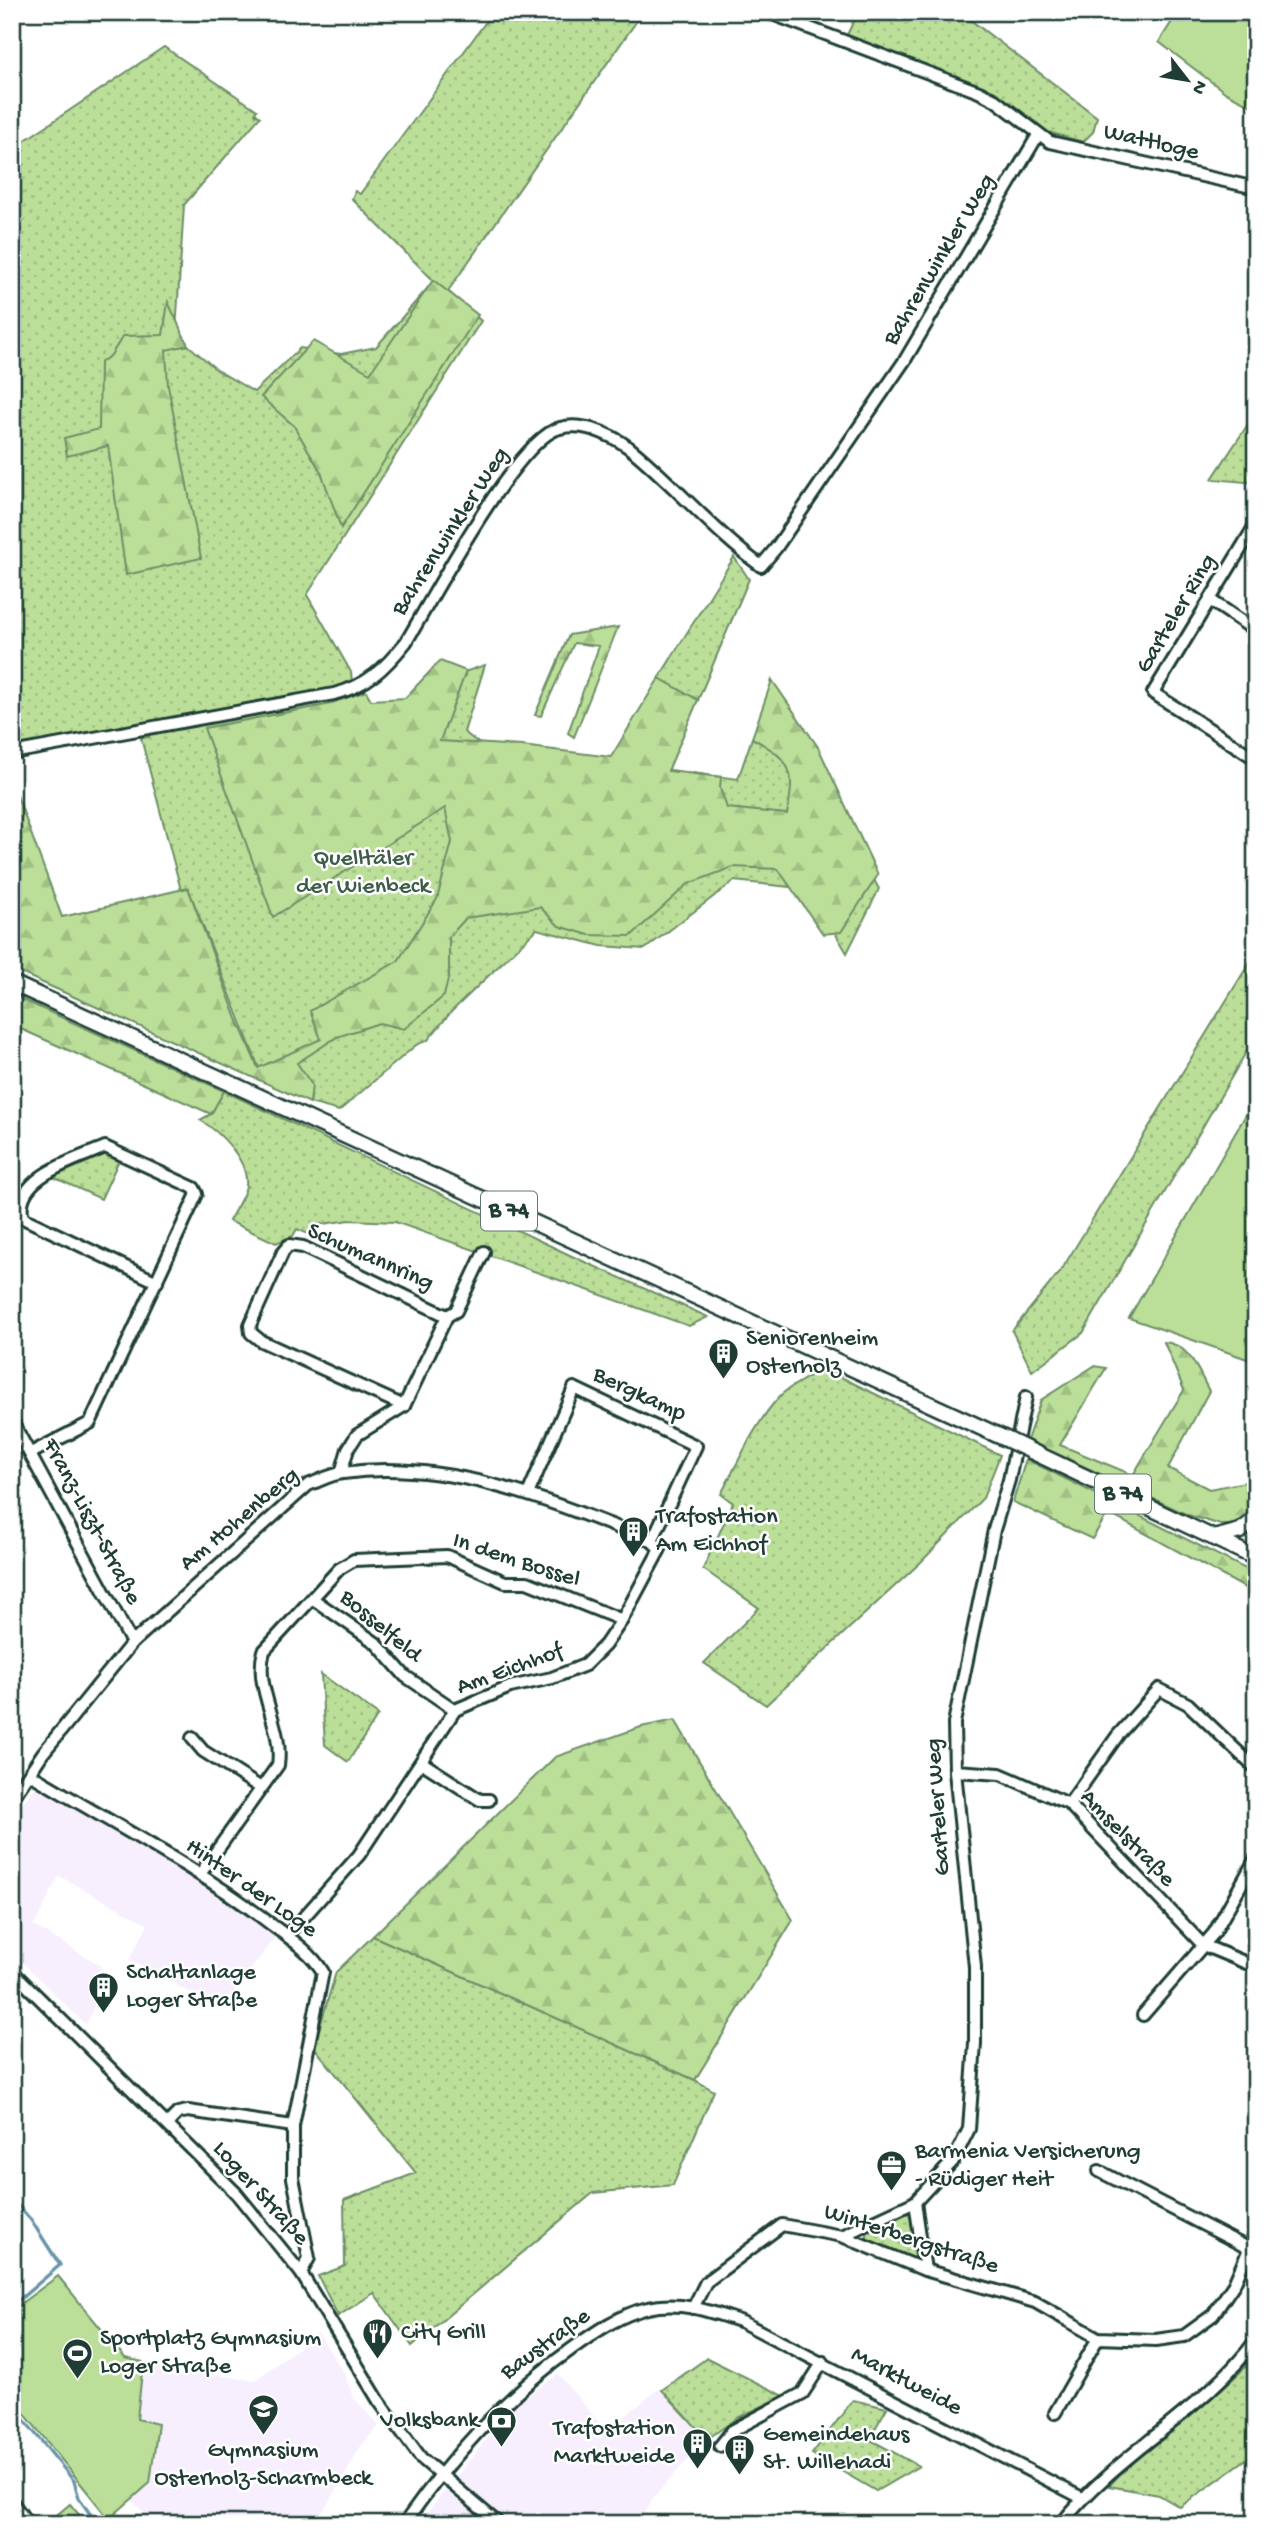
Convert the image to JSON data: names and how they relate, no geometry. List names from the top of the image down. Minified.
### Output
{"streets":{"main road":["B 74"],"street":["Wattloge","Bahrenwinkler Weg","Garteler Ring","Schumannring","Bergkamp","Am Hohenberg","Franz-Liszt-Straße","In dem Bossel","Bosselfeld","Am Eichhof","Garteler Weg","Amselstraße","Hinter der Loge","Loger Straße","Winterbergstraße","Baustraße","Marktweide"]},"crossings":[["Wattloge","Bahrenwinkler Weg"],["Bergkamp","Am Hohenberg"],["Bergkamp","Am Eichhof"],["Am Hohenberg","Franz-Liszt-Straße"],["Am Hohenberg","Am Eichhof"],["Am Hohenberg","Hinter der Loge"],["In dem Bossel","Bosselfeld"],["In dem Bossel","Am Eichhof"],["In dem Bossel","Hinter der Loge"],["Bosselfeld","Am Eichhof"],["Am Eichhof","Hinter der Loge"],["Garteler Weg","Amselstraße"],["Garteler Weg","Winterbergstraße"],["Hinter der Loge","Loger Straße"],["Loger Straße","Baustraße"],["Winterbergstraße","Baustraße"],["Baustraße","Marktweide"]],"parks":["Quelltäler der Wienbeck"],"places":{"building":["Seniorenheim Osterholz","Trafostation Am Eichhof","Schaltanlage Loger Straße","Trafostation Marktweide","Gemeindehaus St. Willehadi"],"office":["Barmenia Versicherung - Rüdiger Heit"],"restaurant":["City Grill"],"sports":["Sportplatz Gymnasium Loger Straße"],"school or university":["Gymnasium Osterholz-Scharmbeck"],"bank":["Volksbank"]},"north":"bottom right"}
